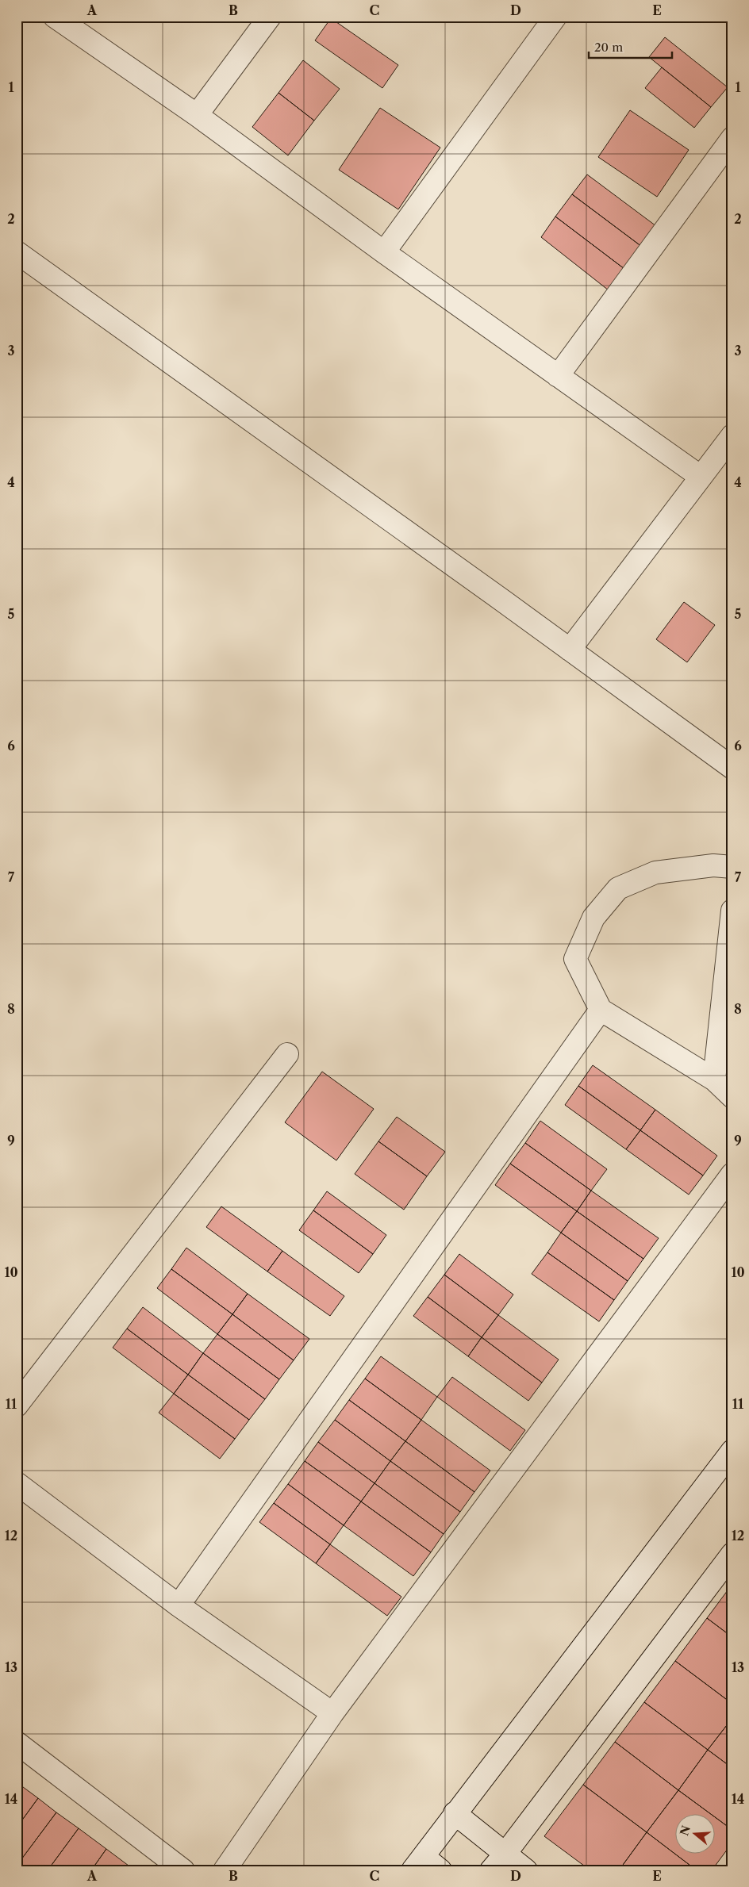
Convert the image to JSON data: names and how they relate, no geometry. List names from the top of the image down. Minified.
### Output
{"scale_bar":"20 m","north":"left","grid":{"columns":["A","B","C","D","E"],"rows":["1","2","3","4","5","6","7","8","9","10","11","12","13","14"]}}
